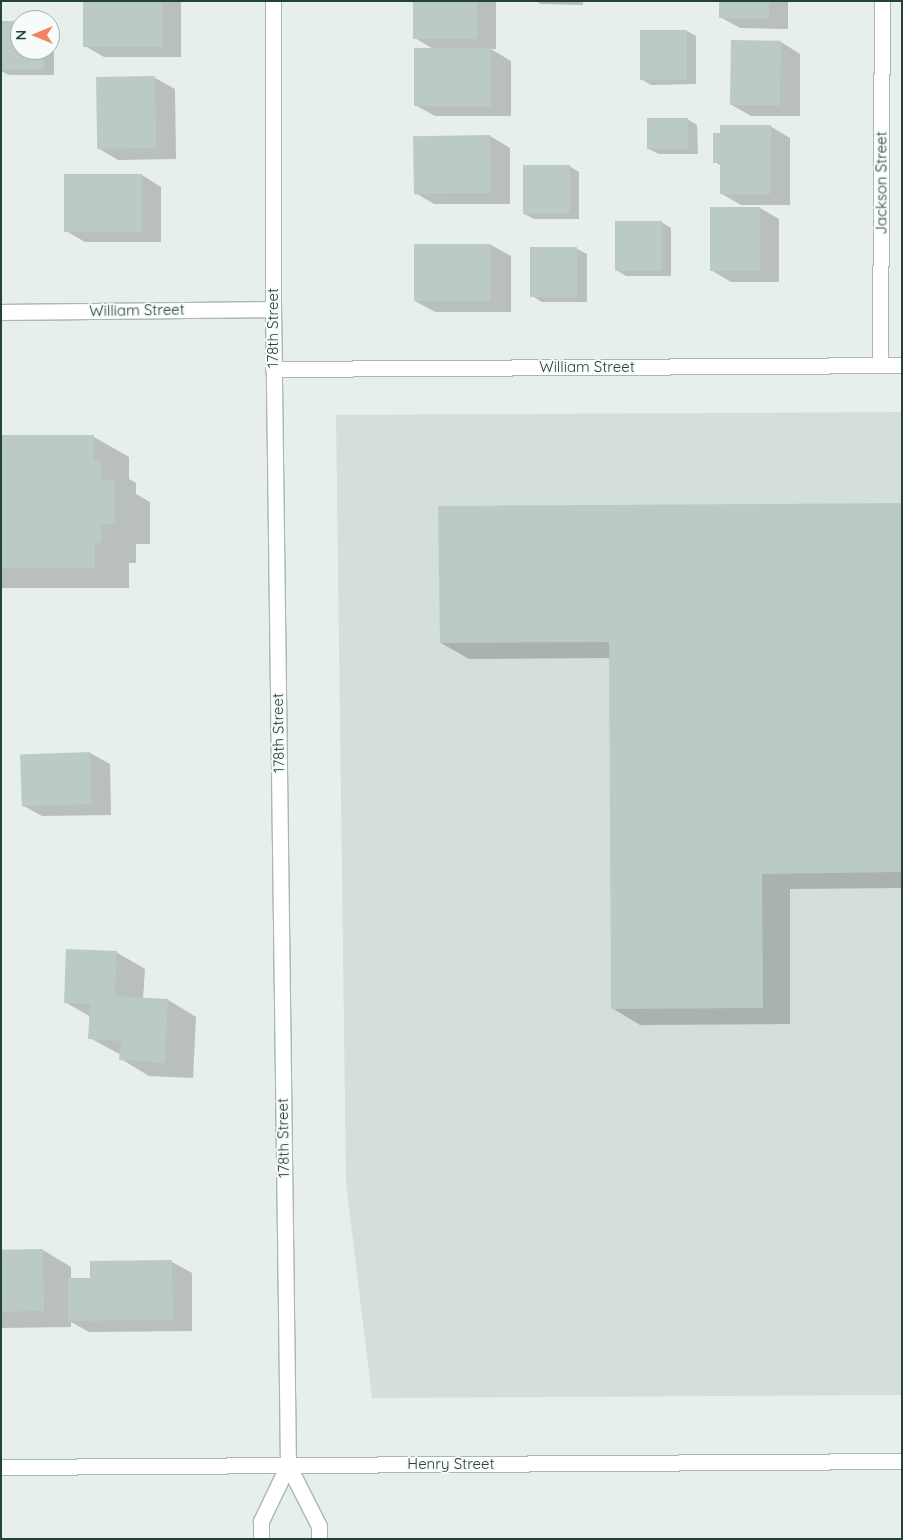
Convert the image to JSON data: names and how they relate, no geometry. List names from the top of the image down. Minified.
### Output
{"streets":{"street":["Jackson Street","William Street","178th Street","Henry Street"]},"crossings":[["Jackson Street","William Street"],["William Street","178th Street"],["178th Street","Henry Street"]],"north":"left"}
